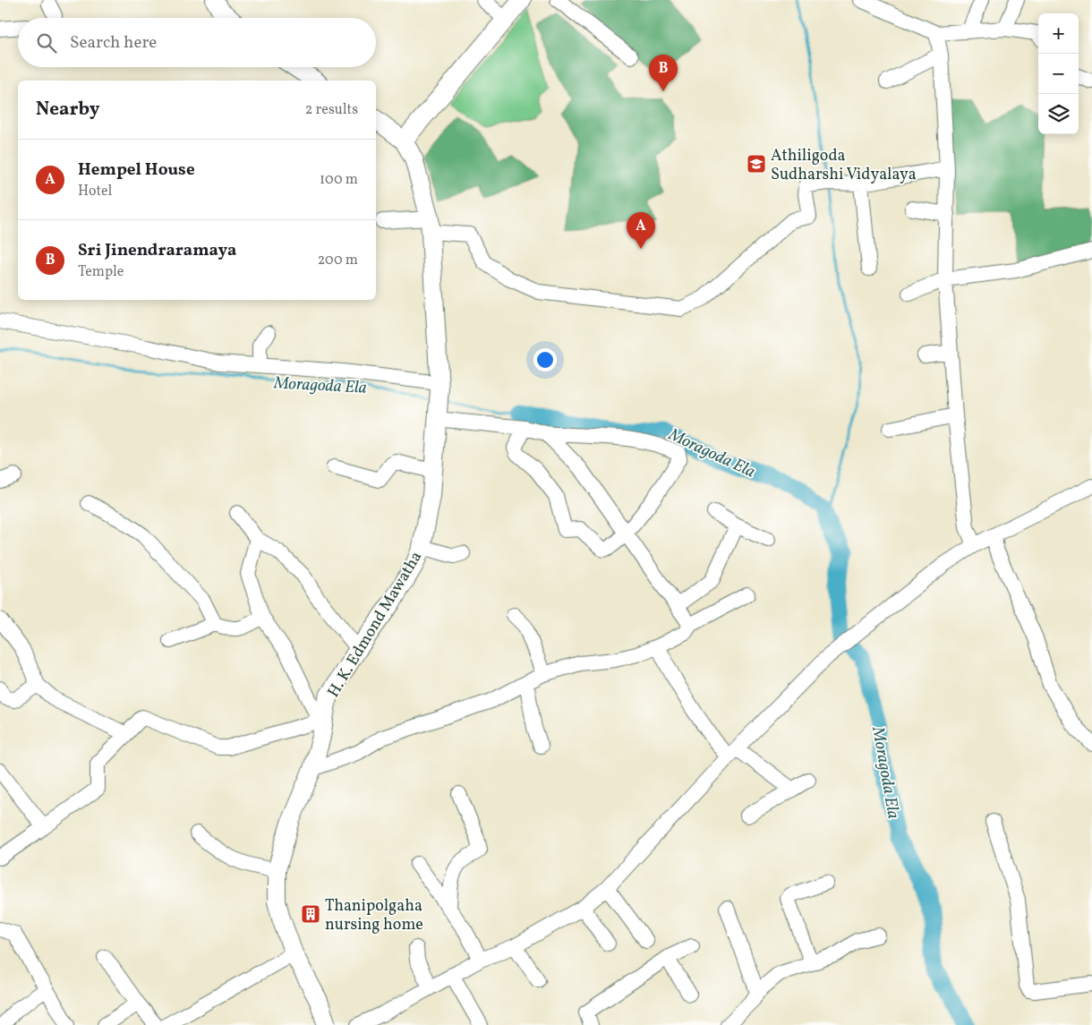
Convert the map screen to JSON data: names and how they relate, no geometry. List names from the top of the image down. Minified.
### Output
{"streets":{"main road":["H. K. Edmond Mawatha"]},"water":["Moragoda Ela"],"places":{"school or university":["Athiligoda Sudharshi Vidyalaya"],"building":["Thanipolgaha nursing home"]},"page":{"map_buttons":["+","−"],"search":"Search here","pins":["B","A"],"heading":["Nearby","2 results"],"list":[{"mark":"A","name":"Hempel House","note":"Hotel","value":"100 m"},{"mark":"B","name":"Sri Jinendraramaya","note":"Temple","value":"200 m"}]}}
